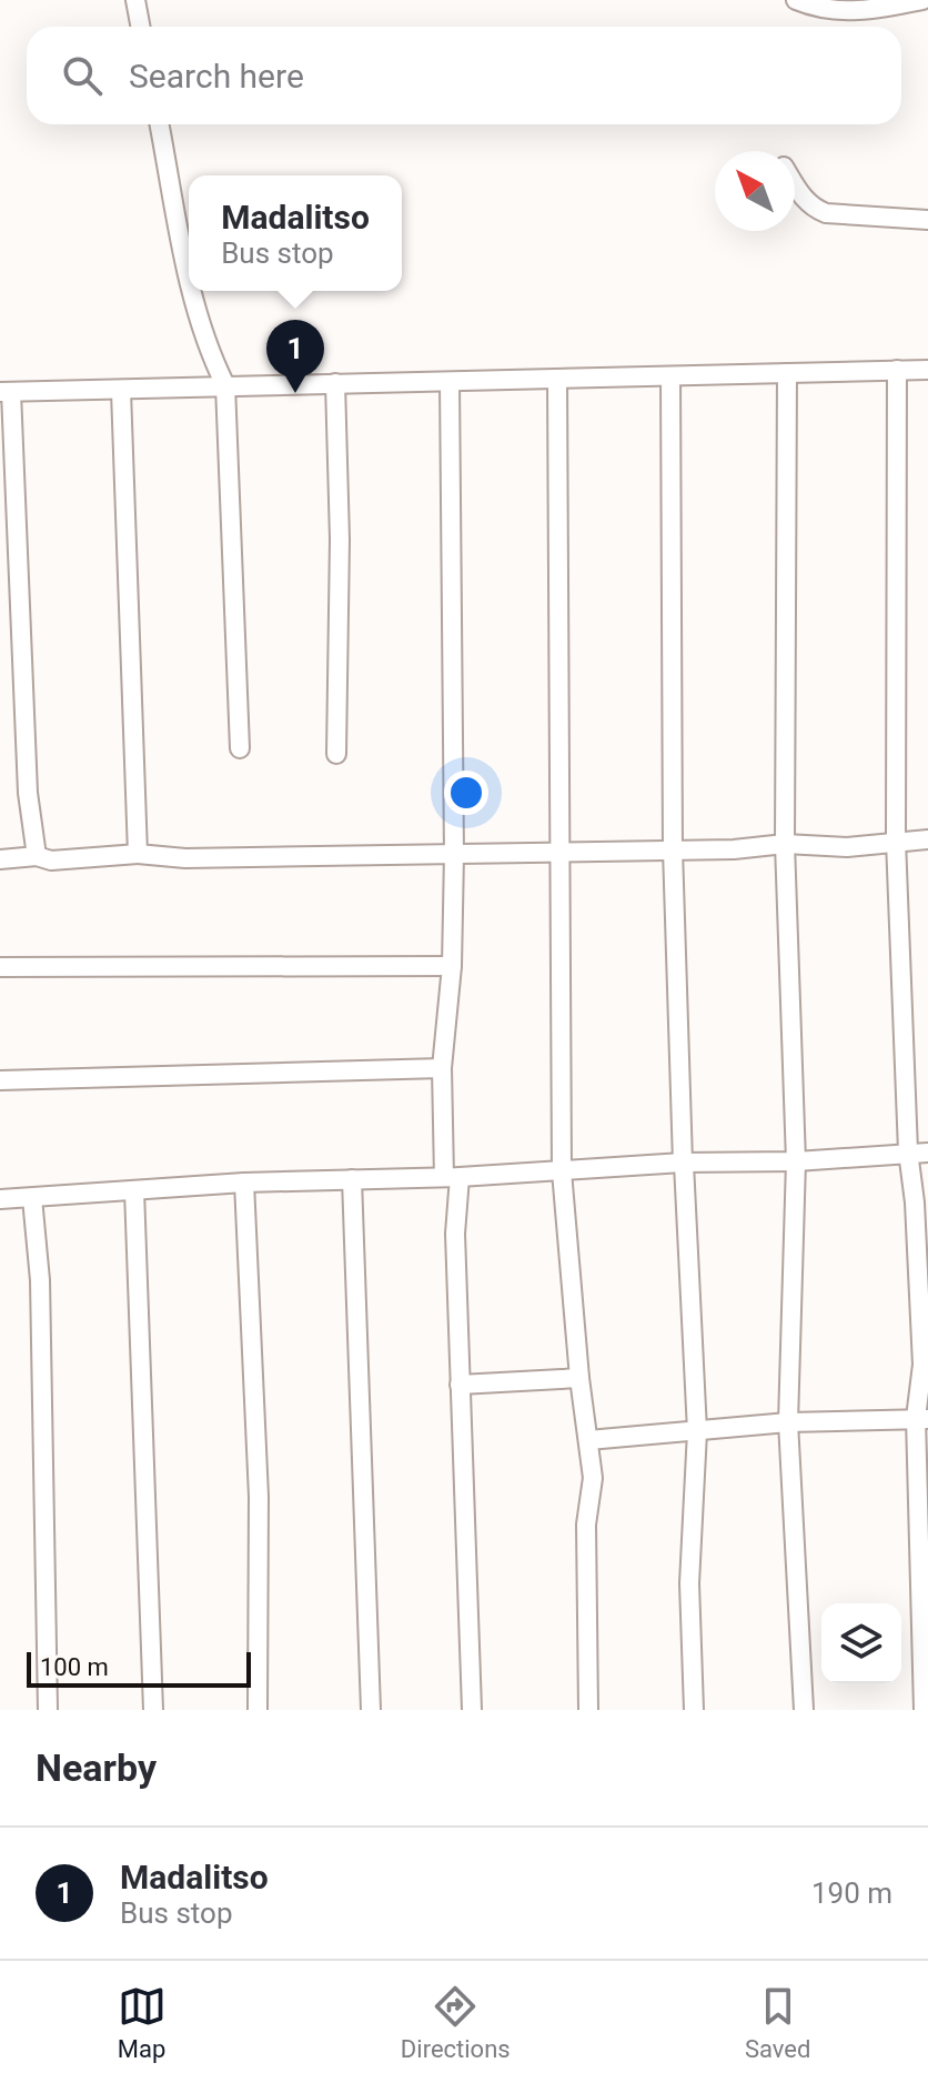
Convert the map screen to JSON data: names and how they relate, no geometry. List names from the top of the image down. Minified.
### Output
{"scale_bar":"100 m","north":"top left","page":{"search":"Search here","popup":["Madalitso","Bus stop"],"pins":"1","scale":"100 m","heading":"Nearby","list":[{"mark":"1","name":"Madalitso","note":"Bus stop","value":"190 m"}],"nav":["Map","Directions","Saved"]}}
